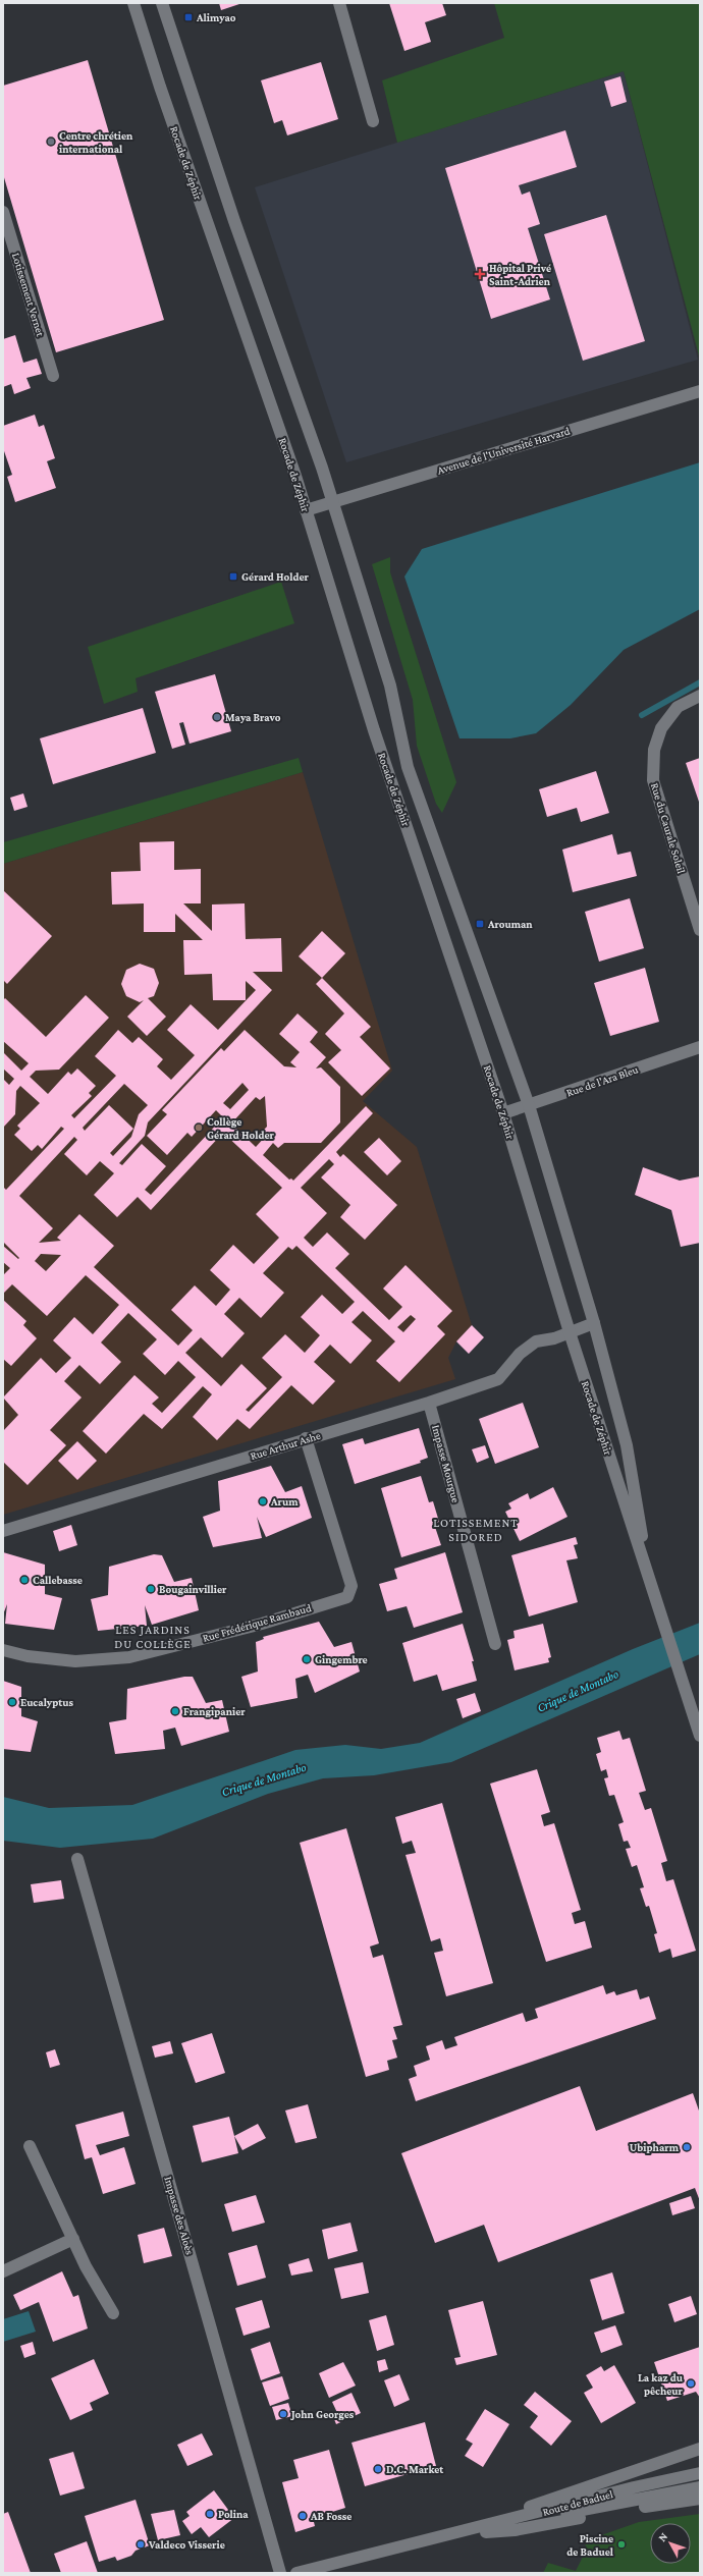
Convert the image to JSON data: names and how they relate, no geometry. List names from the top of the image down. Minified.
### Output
{"streets":{"main road":["Rocade de Zéphir","Lotissement Vernet","Avenue de l'Université Harvard","Rue du Caurale Soleil","Rue de l'Ara Bleu","Rue Arthur Ashe","Impasse Mourgue","Rue Frédérique Rambaud","Impasse des Aloès","Route de Baduel"]},"crossings":[["Rocade de Zéphir","Avenue de l'Université Harvard"],["Rocade de Zéphir","Rue de l'Ara Bleu"],["Rocade de Zéphir","Rue Arthur Ashe"],["Rue Arthur Ashe","Impasse Mourgue"],["Rue Arthur Ashe","Rue Frédérique Rambaud"]],"districts":["LOTISSEMENT SIDORED","LES JARDINS DU COLLÈGE"],"water":["Crique de Montabo"],"places":{"transit":["Alimyao","Gérard Holder","Arouman"],"other":["Centre chrétien international","Maya Bravo","Collège Gérard Holder","Arum","Callebasse","Bougainvillier","Gingembre","Eucalyptus","Frangipanier","Ubipharm","La kaz du pêcheur","John Georges","D.C. Market","Polina","AB Fosse","Valdeco Visserie","Piscine de Baduel"],"health":["Hôpital Privé Saint-Adrien"]},"north":"top left"}
